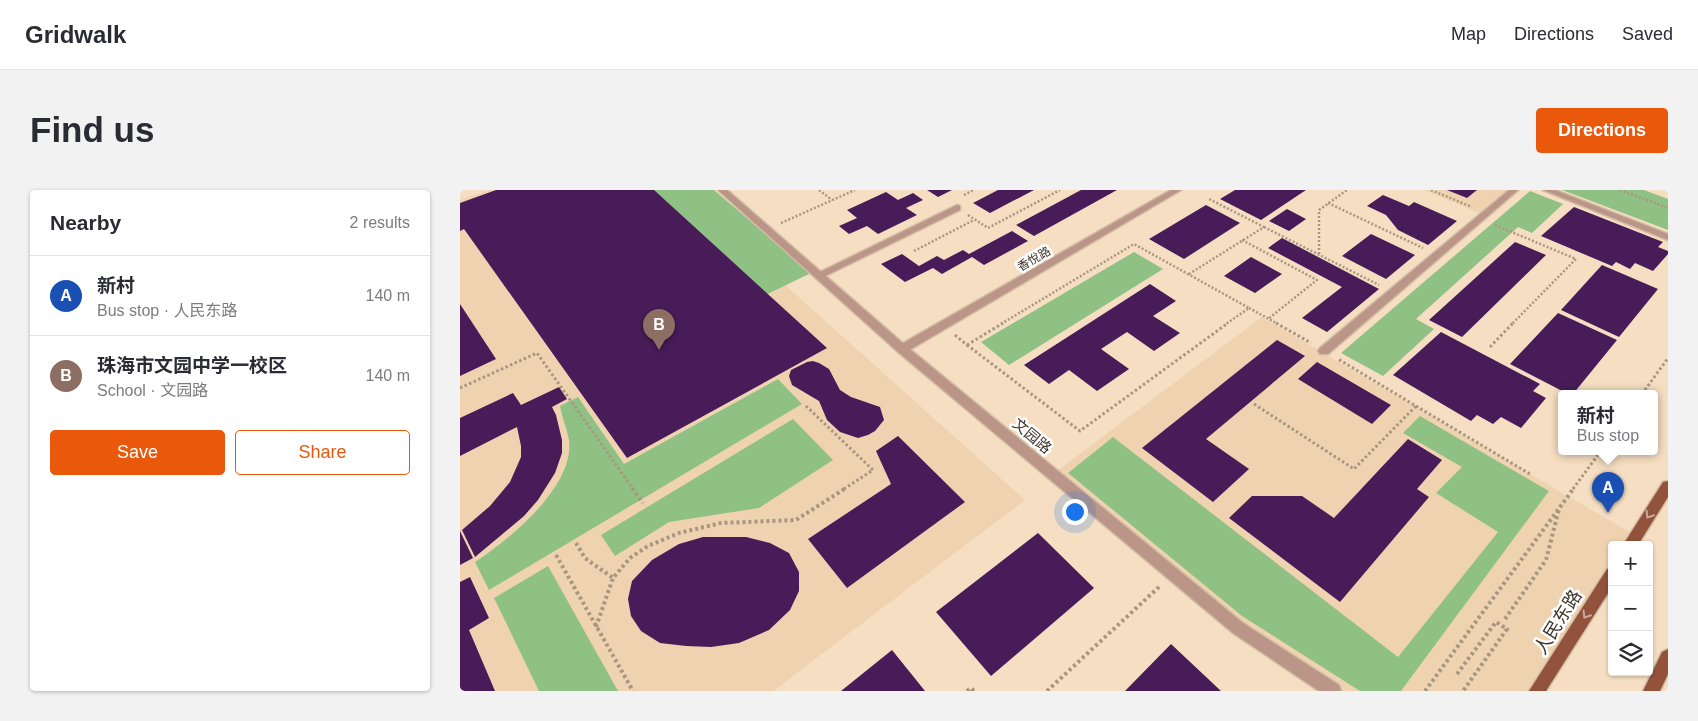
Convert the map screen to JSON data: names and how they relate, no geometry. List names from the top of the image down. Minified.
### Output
{"streets":{"main road":["人民东路"],"street":["香悅路","文园路"]},"crossings":[["香悅路","文园路"]],"one_way":["人民东路"],"page":{"header":"Gridwalk","nav":["Map","Directions","Saved"],"buttons":["Directions",["Save","Share"]],"title":"Find us","heading":["Nearby","2 results"],"list":[{"mark":"A","name":"新村","note":"Bus stop · 人民东路","value":"140 m"},{"mark":"B","name":"珠海市文园中学一校区","note":"School · 文园路","value":"140 m"}],"pins":["B","A"],"popup":["新村","Bus stop"],"map_buttons":["+","−"]}}
